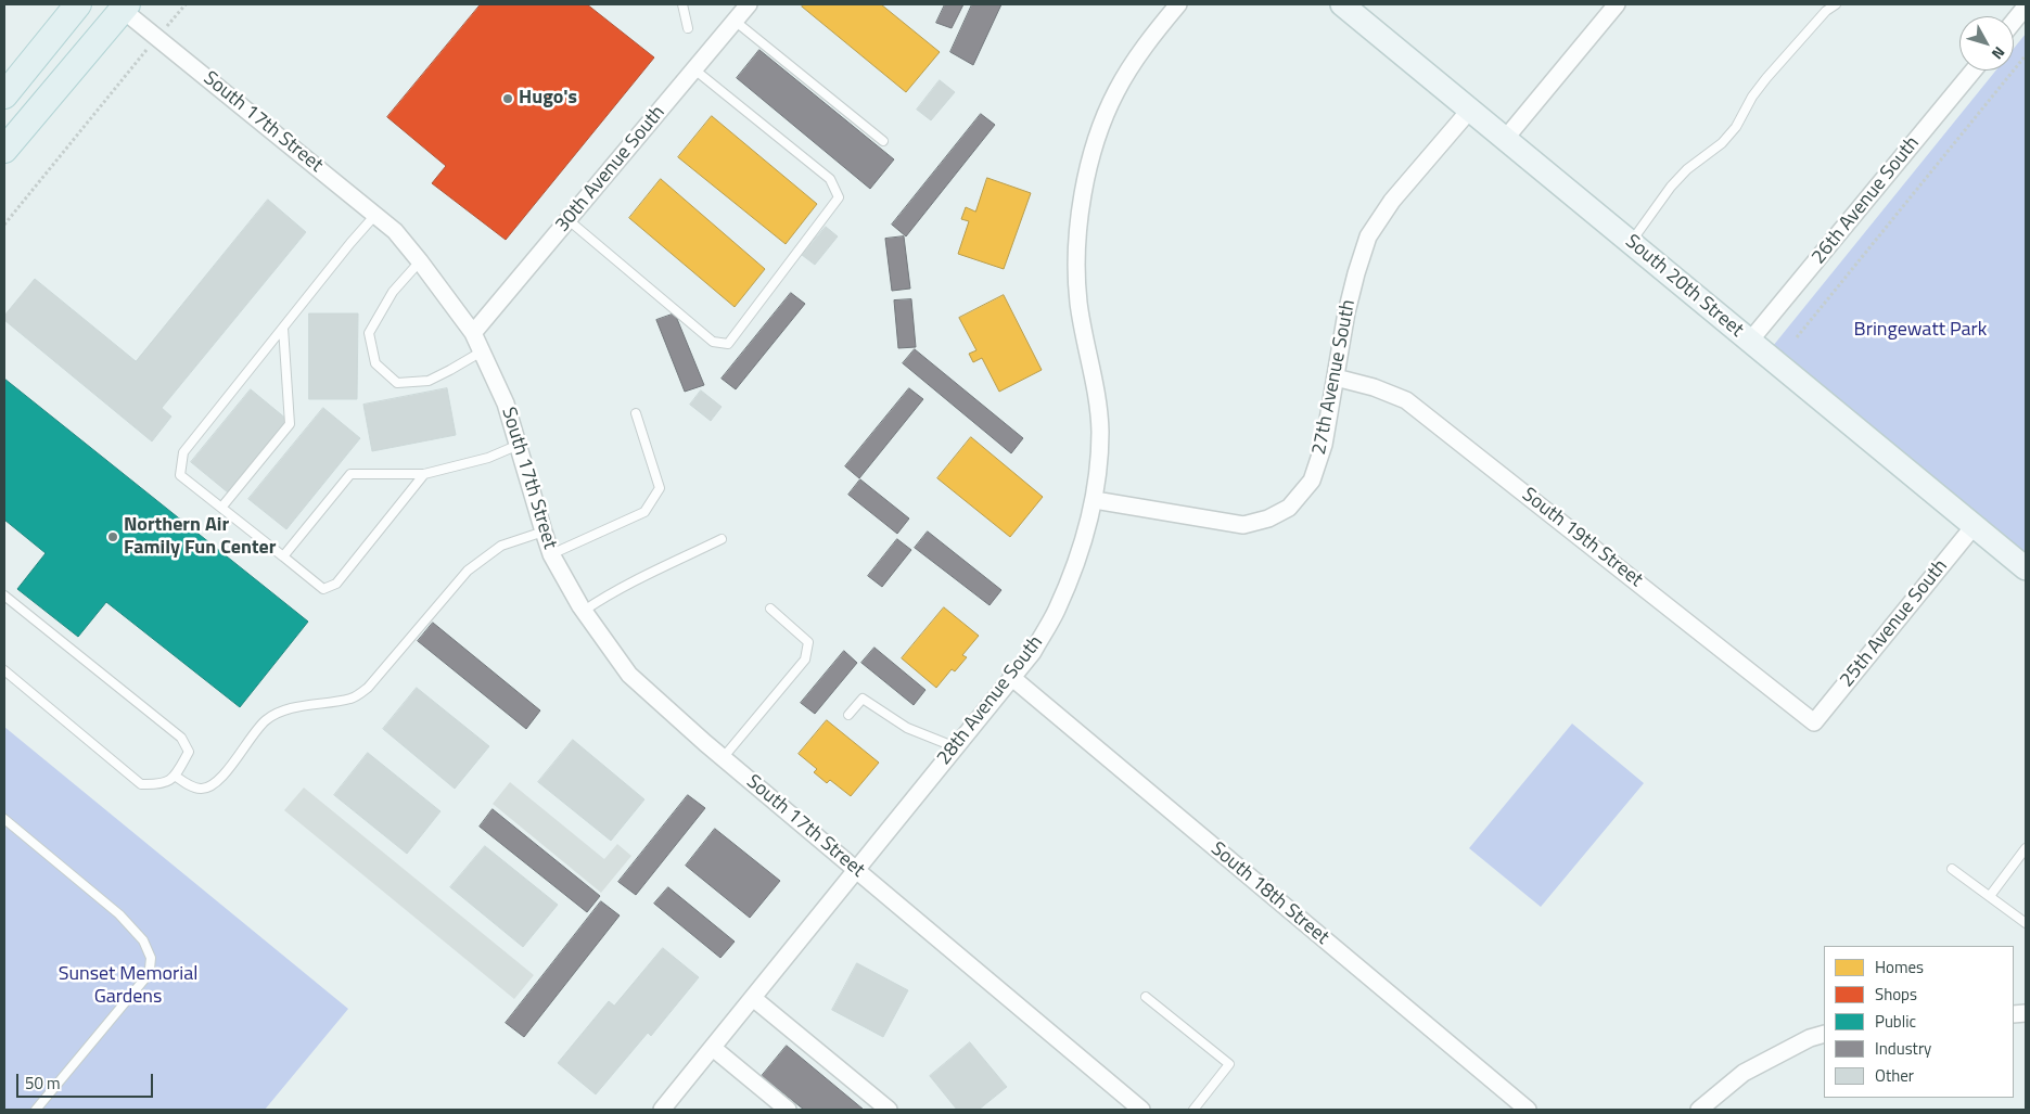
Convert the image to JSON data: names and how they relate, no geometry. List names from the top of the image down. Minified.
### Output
{"streets":{"street":["South 17th Street","30th Avenue South","26th Avenue South","South 20th Street","27th Avenue South","South 19th Street","25th Avenue South","28th Avenue South","South 18th Street"]},"crossings":[["South 17th Street","30th Avenue South"],["South 17th Street","28th Avenue South"],["26th Avenue South","South 20th Street"],["South 20th Street","27th Avenue South"],["South 20th Street","25th Avenue South"],["27th Avenue South","South 19th Street"],["27th Avenue South","28th Avenue South"],["South 19th Street","25th Avenue South"],["28th Avenue South","South 18th Street"]],"parks":["Bringewatt Park","Sunset Memorial Gardens"],"places":["Hugo's","Northern Air Family Fun Center"],"legend":["Homes","Shops","Public","Industry","Other"],"scale_bar":"50 m","north":"bottom right"}
